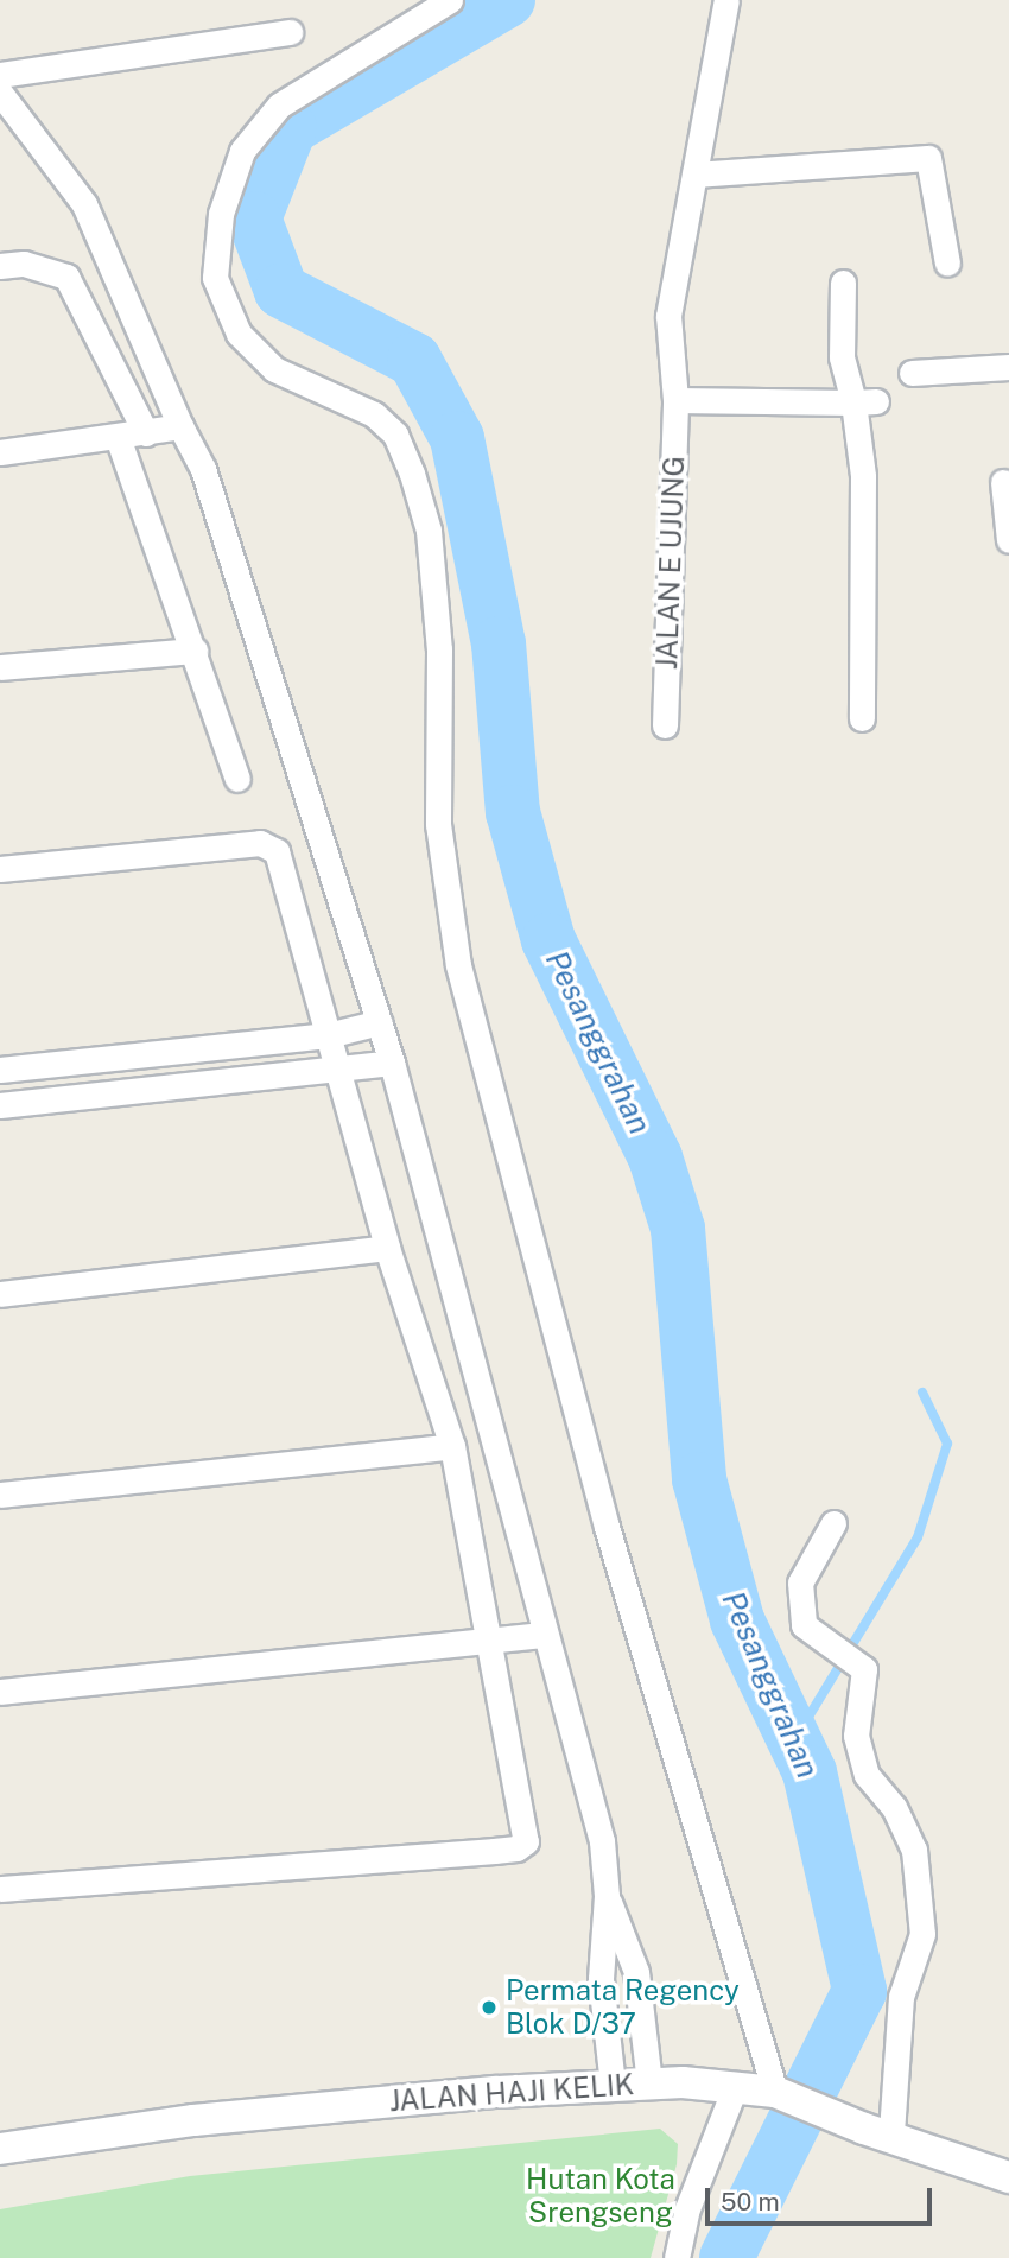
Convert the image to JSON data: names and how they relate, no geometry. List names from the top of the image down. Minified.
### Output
{"streets":{"street":["JALAN E UJUNG","JALAN HAJI KELIK"]},"water":["Pesanggrahan"],"parks":["Hutan Kota Srengseng"],"places":["Permata Regency Blok D/37"],"scale_bar":"50 m"}
